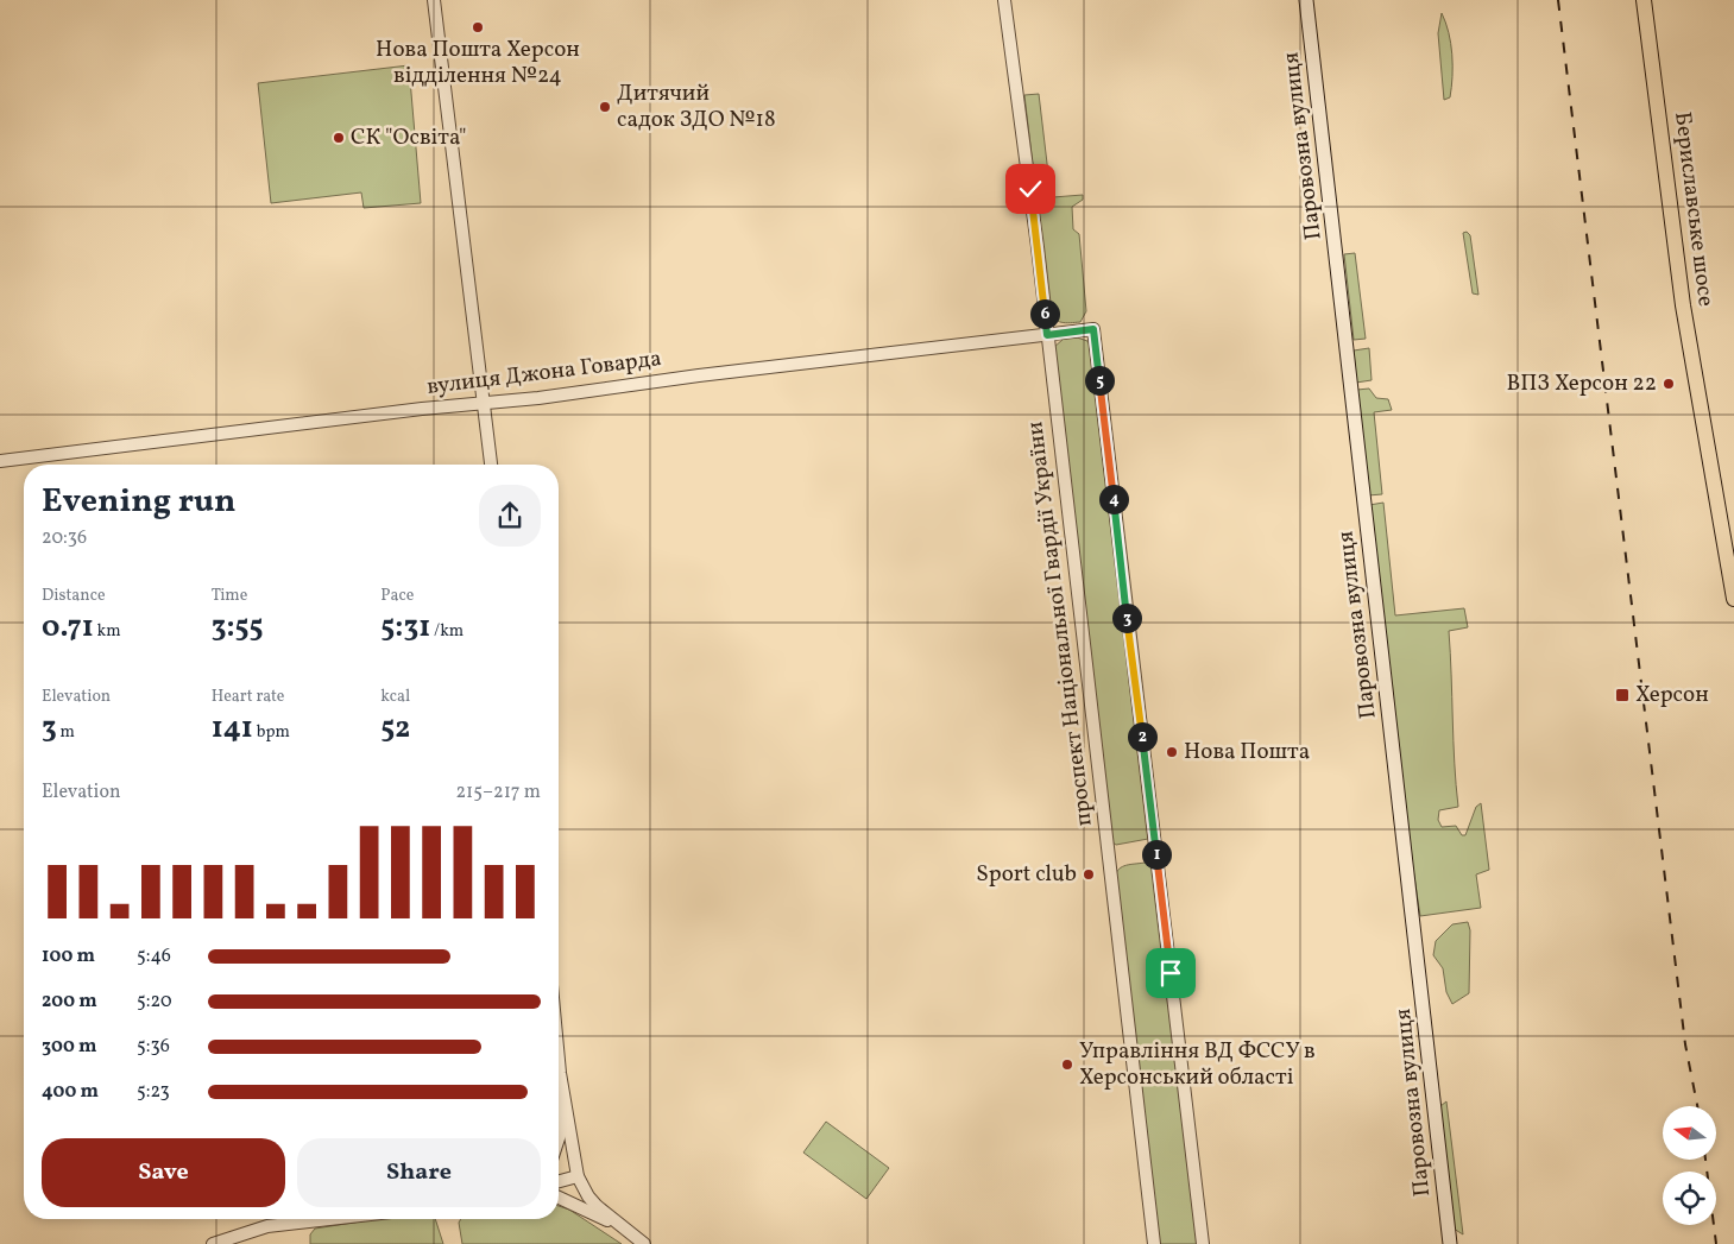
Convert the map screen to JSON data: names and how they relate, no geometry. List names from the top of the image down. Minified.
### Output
{"streets":{"main road":["Паровозна вулиця","Бериславське шосе"],"street":["вулиця Джона Говарда","проспект Національної Гвардії України"]},"crossings":[["вулиця Джона Говарда","проспект Національної Гвардії України"]],"places":{"other":["Нова Пошта Херсон відділення №24","Дитячий садок ЗДО №18","СК \"Освіта\"","ВПЗ Херсон 22","Нова Пошта","Sport club","Управління ВД ФССУ в Херсонський області"],"transit":["Херсон"]},"north":"left","page":{"pins":["6","5","4","3","2","1"],"heading":["Evening run","20:36"],"stats":[["Distance","0.71 km"],["Time","3:55"],["Pace","5:31 /km"],["Elevation","3 m"],["Heart rate","141 bpm"],["kcal","52"]],"chart":["Elevation","215–217 m"],"list":[{"name":"100 m","note":"5:46"},{"name":"200 m","note":"5:20"},{"name":"300 m","note":"5:36"},{"name":"400 m","note":"5:23"}],"buttons":["Save","Share"]}}
